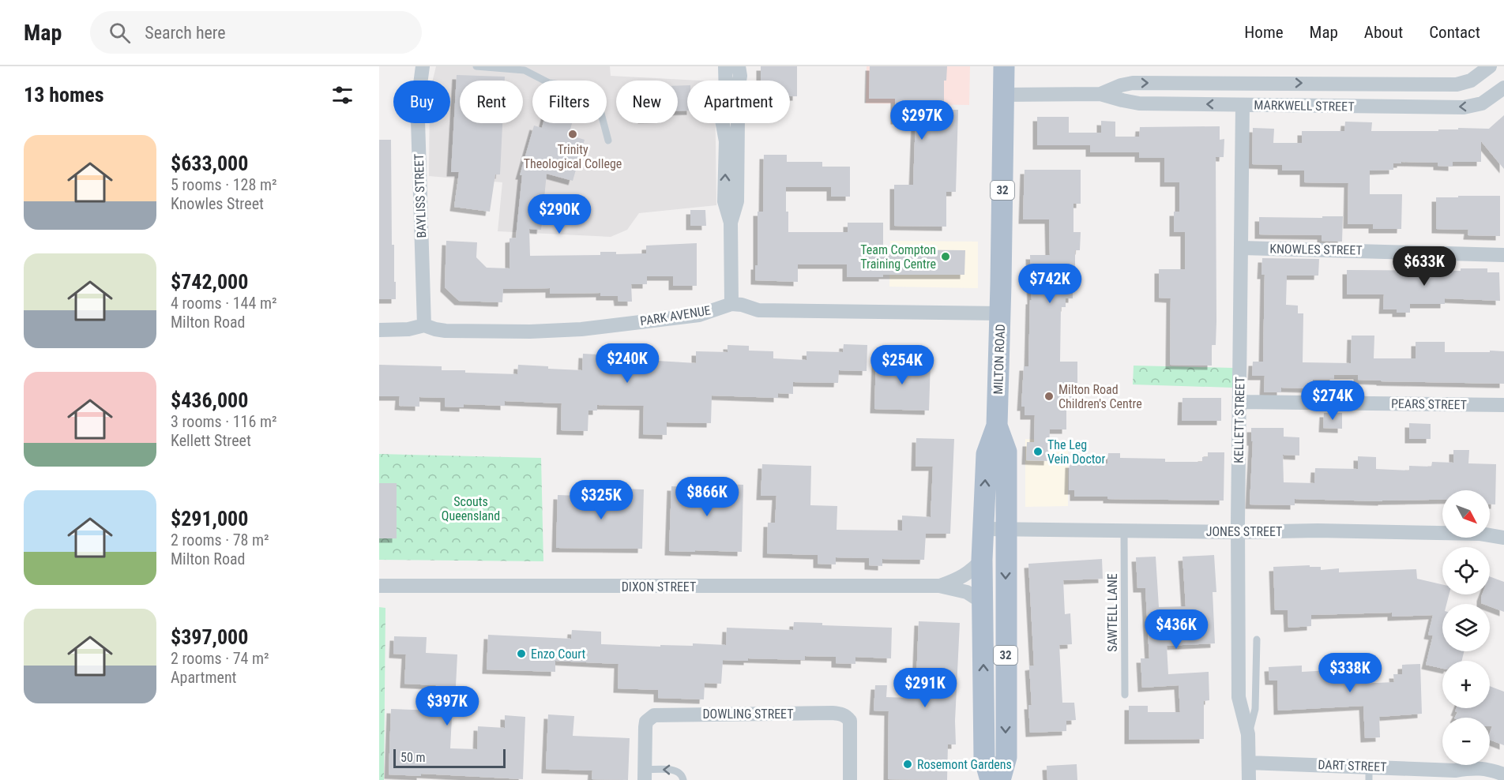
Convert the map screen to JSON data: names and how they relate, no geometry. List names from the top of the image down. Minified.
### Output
{"streets":{"main road":["32","MILTON ROAD"],"street":["MARKWELL STREET","BAYLISS STREET","KNOWLES STREET","PARK AVENUE","PEARS STREET","KELLETT STREET","JONES STREET","DIXON STREET","DOWLING STREET","DART STREET"],"lane":["SAWTELL LANE"]},"crossings":[["MARKWELL STREET","MILTON ROAD"],["MARKWELL STREET","KELLETT STREET"],["BAYLISS STREET","PARK AVENUE"],["KNOWLES STREET","KELLETT STREET"],["MILTON ROAD","JONES STREET"],["MILTON ROAD","DIXON STREET"],["PEARS STREET","KELLETT STREET"],["KELLETT STREET","JONES STREET"],["KELLETT STREET","DART STREET"],["JONES STREET","SAWTELL LANE"]],"parks":["Scouts Queensland"],"places":["Trinity Theological College","Team Compton Training Centre","Milton Road Children's Centre","The Leg Vein Doctor","Enzo Court","Rosemont Gardens"],"scale_bar":"50 m","north":"bottom right","page":{"header":"Map","search":"Search here","nav":["Home","Map","About","Contact"],"heading":"13 homes","chip":["Buy","Rent","Filters","New","Apartment"],"price":["$297K","$290K","$633K","$742K","$240K","$254K","$274K","$866K","$325K","$436K","$338K","$291K","$397K"],"list":[{"name":"$633,000","note":"5 rooms · 128 m² · Knowles Street"},{"name":"$742,000","note":"4 rooms · 144 m² · Milton Road"},{"name":"$436,000","note":"3 rooms · 116 m² · Kellett Street"},{"name":"$291,000","note":"2 rooms · 78 m² · Milton Road"},{"name":"$397,000","note":"2 rooms · 74 m² · Apartment"}],"map_buttons":["+","−"],"scale":"50 m"}}
